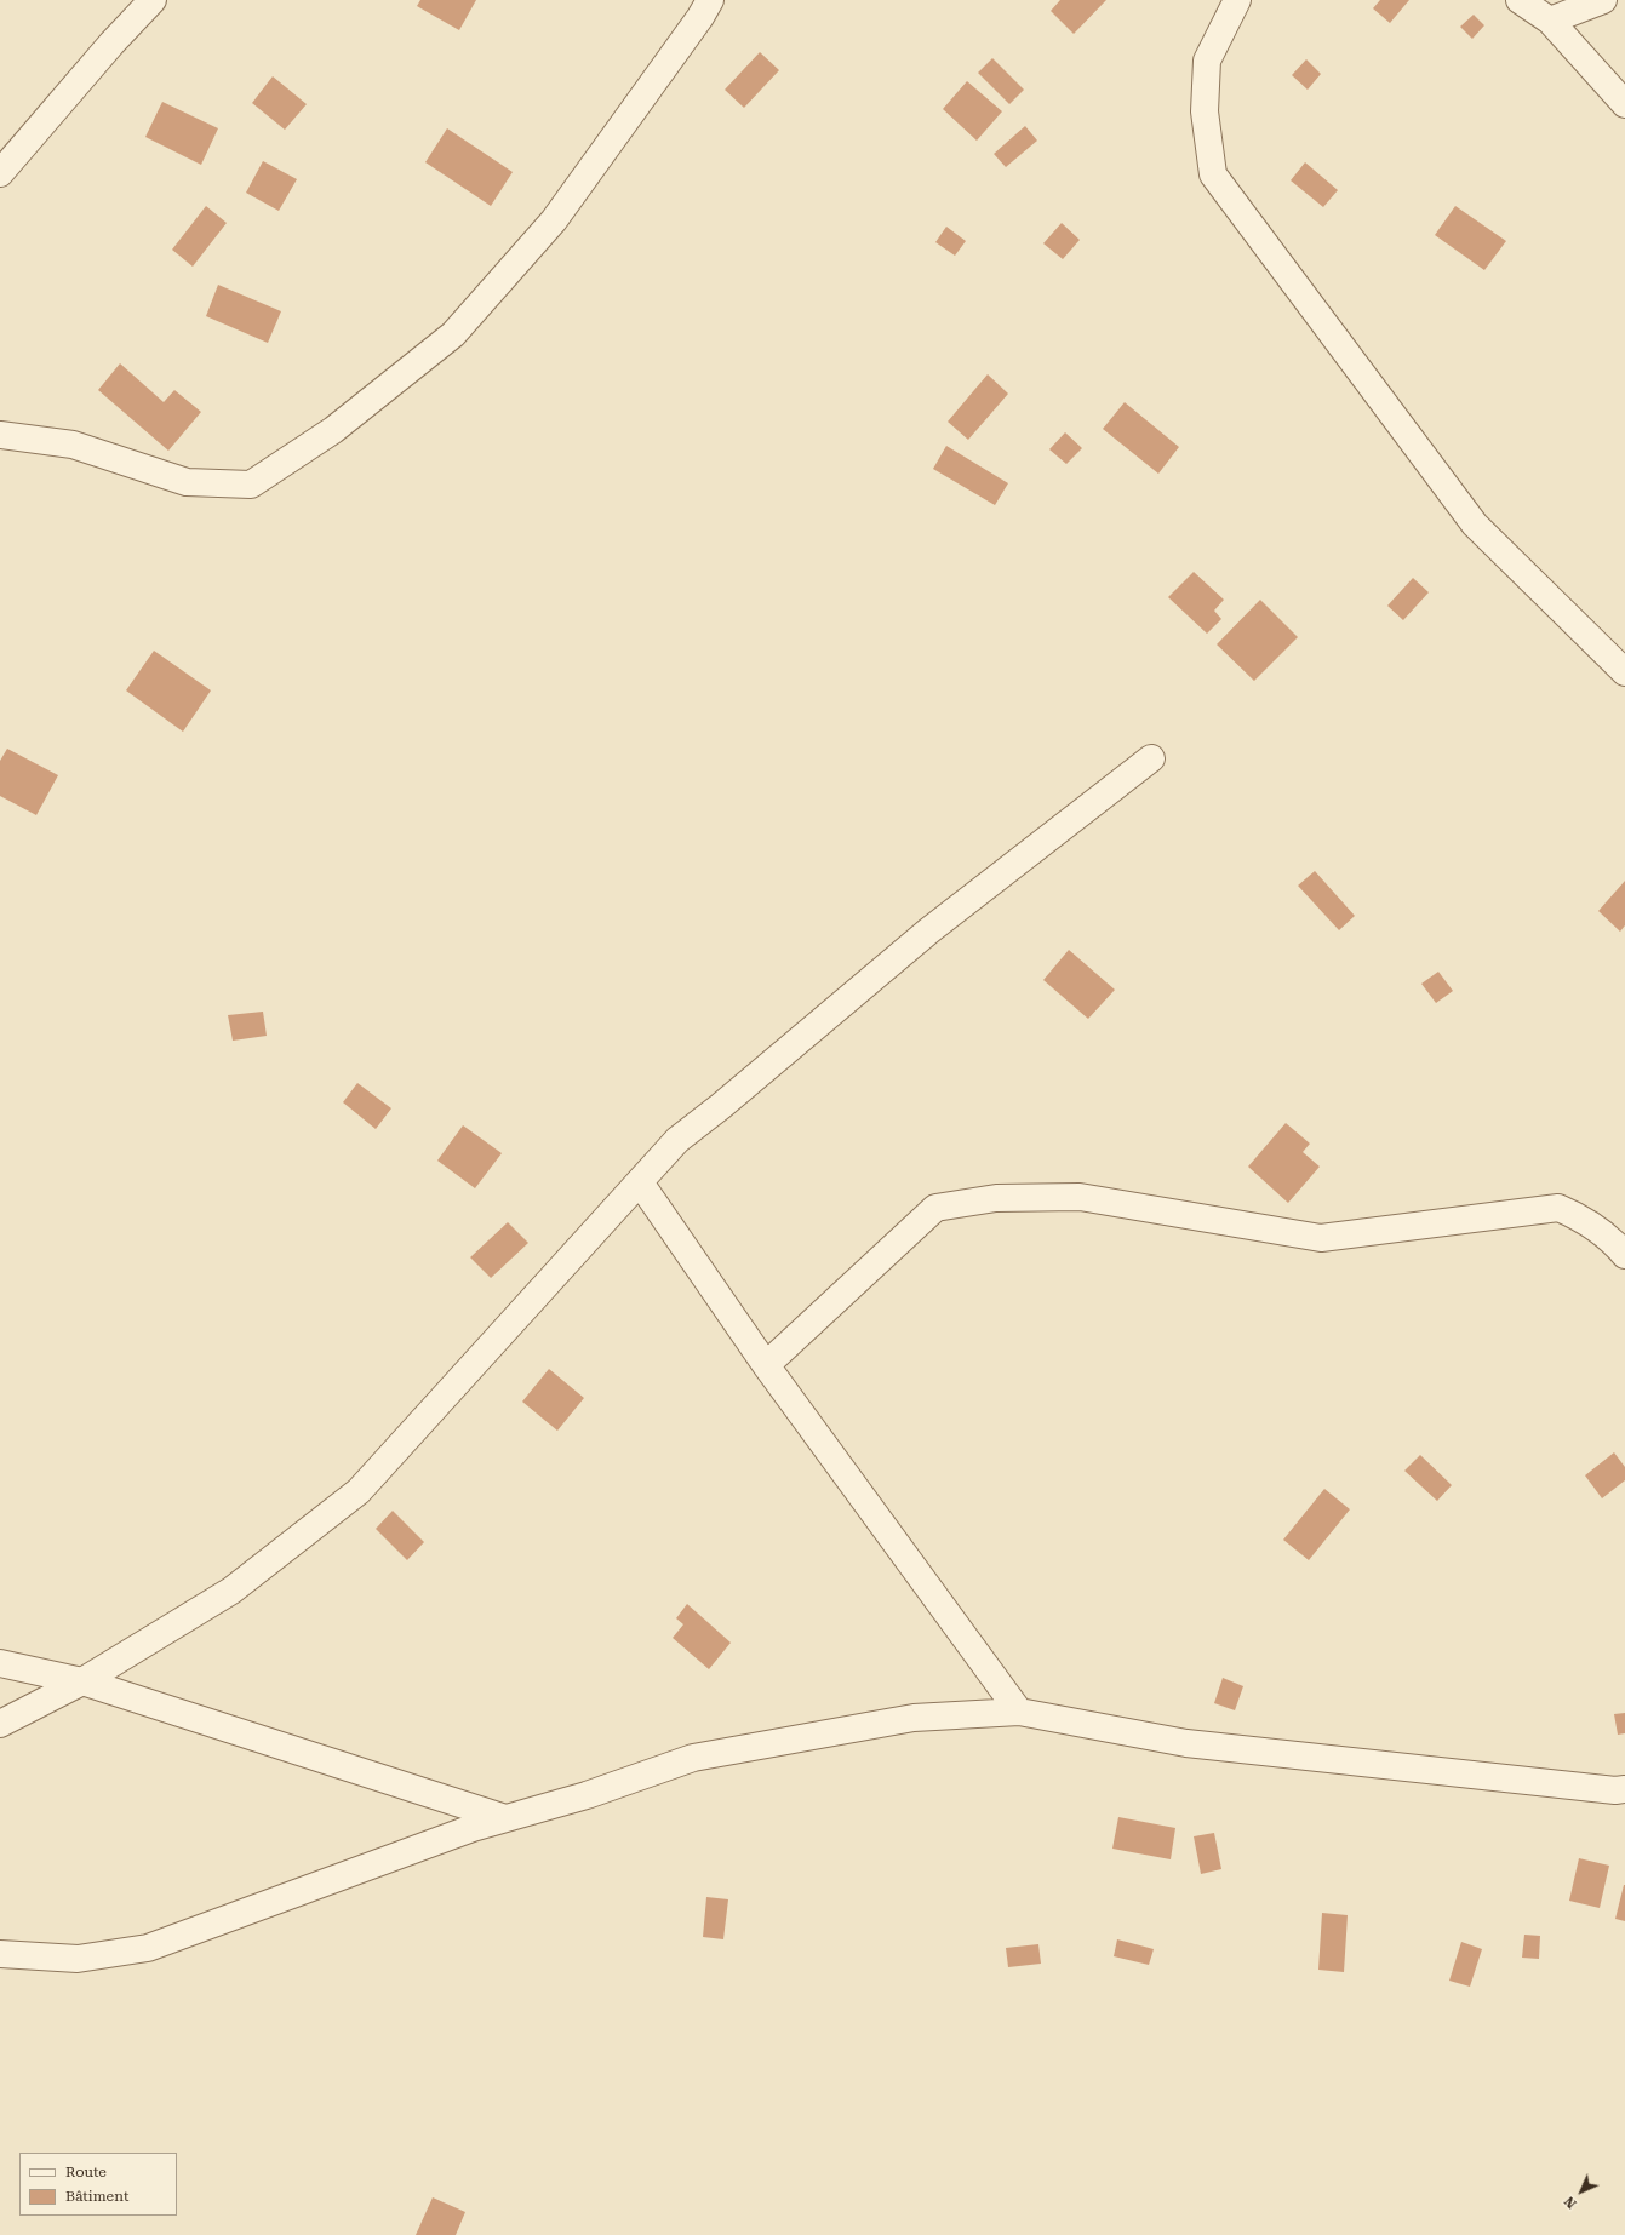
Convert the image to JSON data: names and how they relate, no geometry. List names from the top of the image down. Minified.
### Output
{"legend":["Route","Bâtiment"],"north":"bottom left"}
